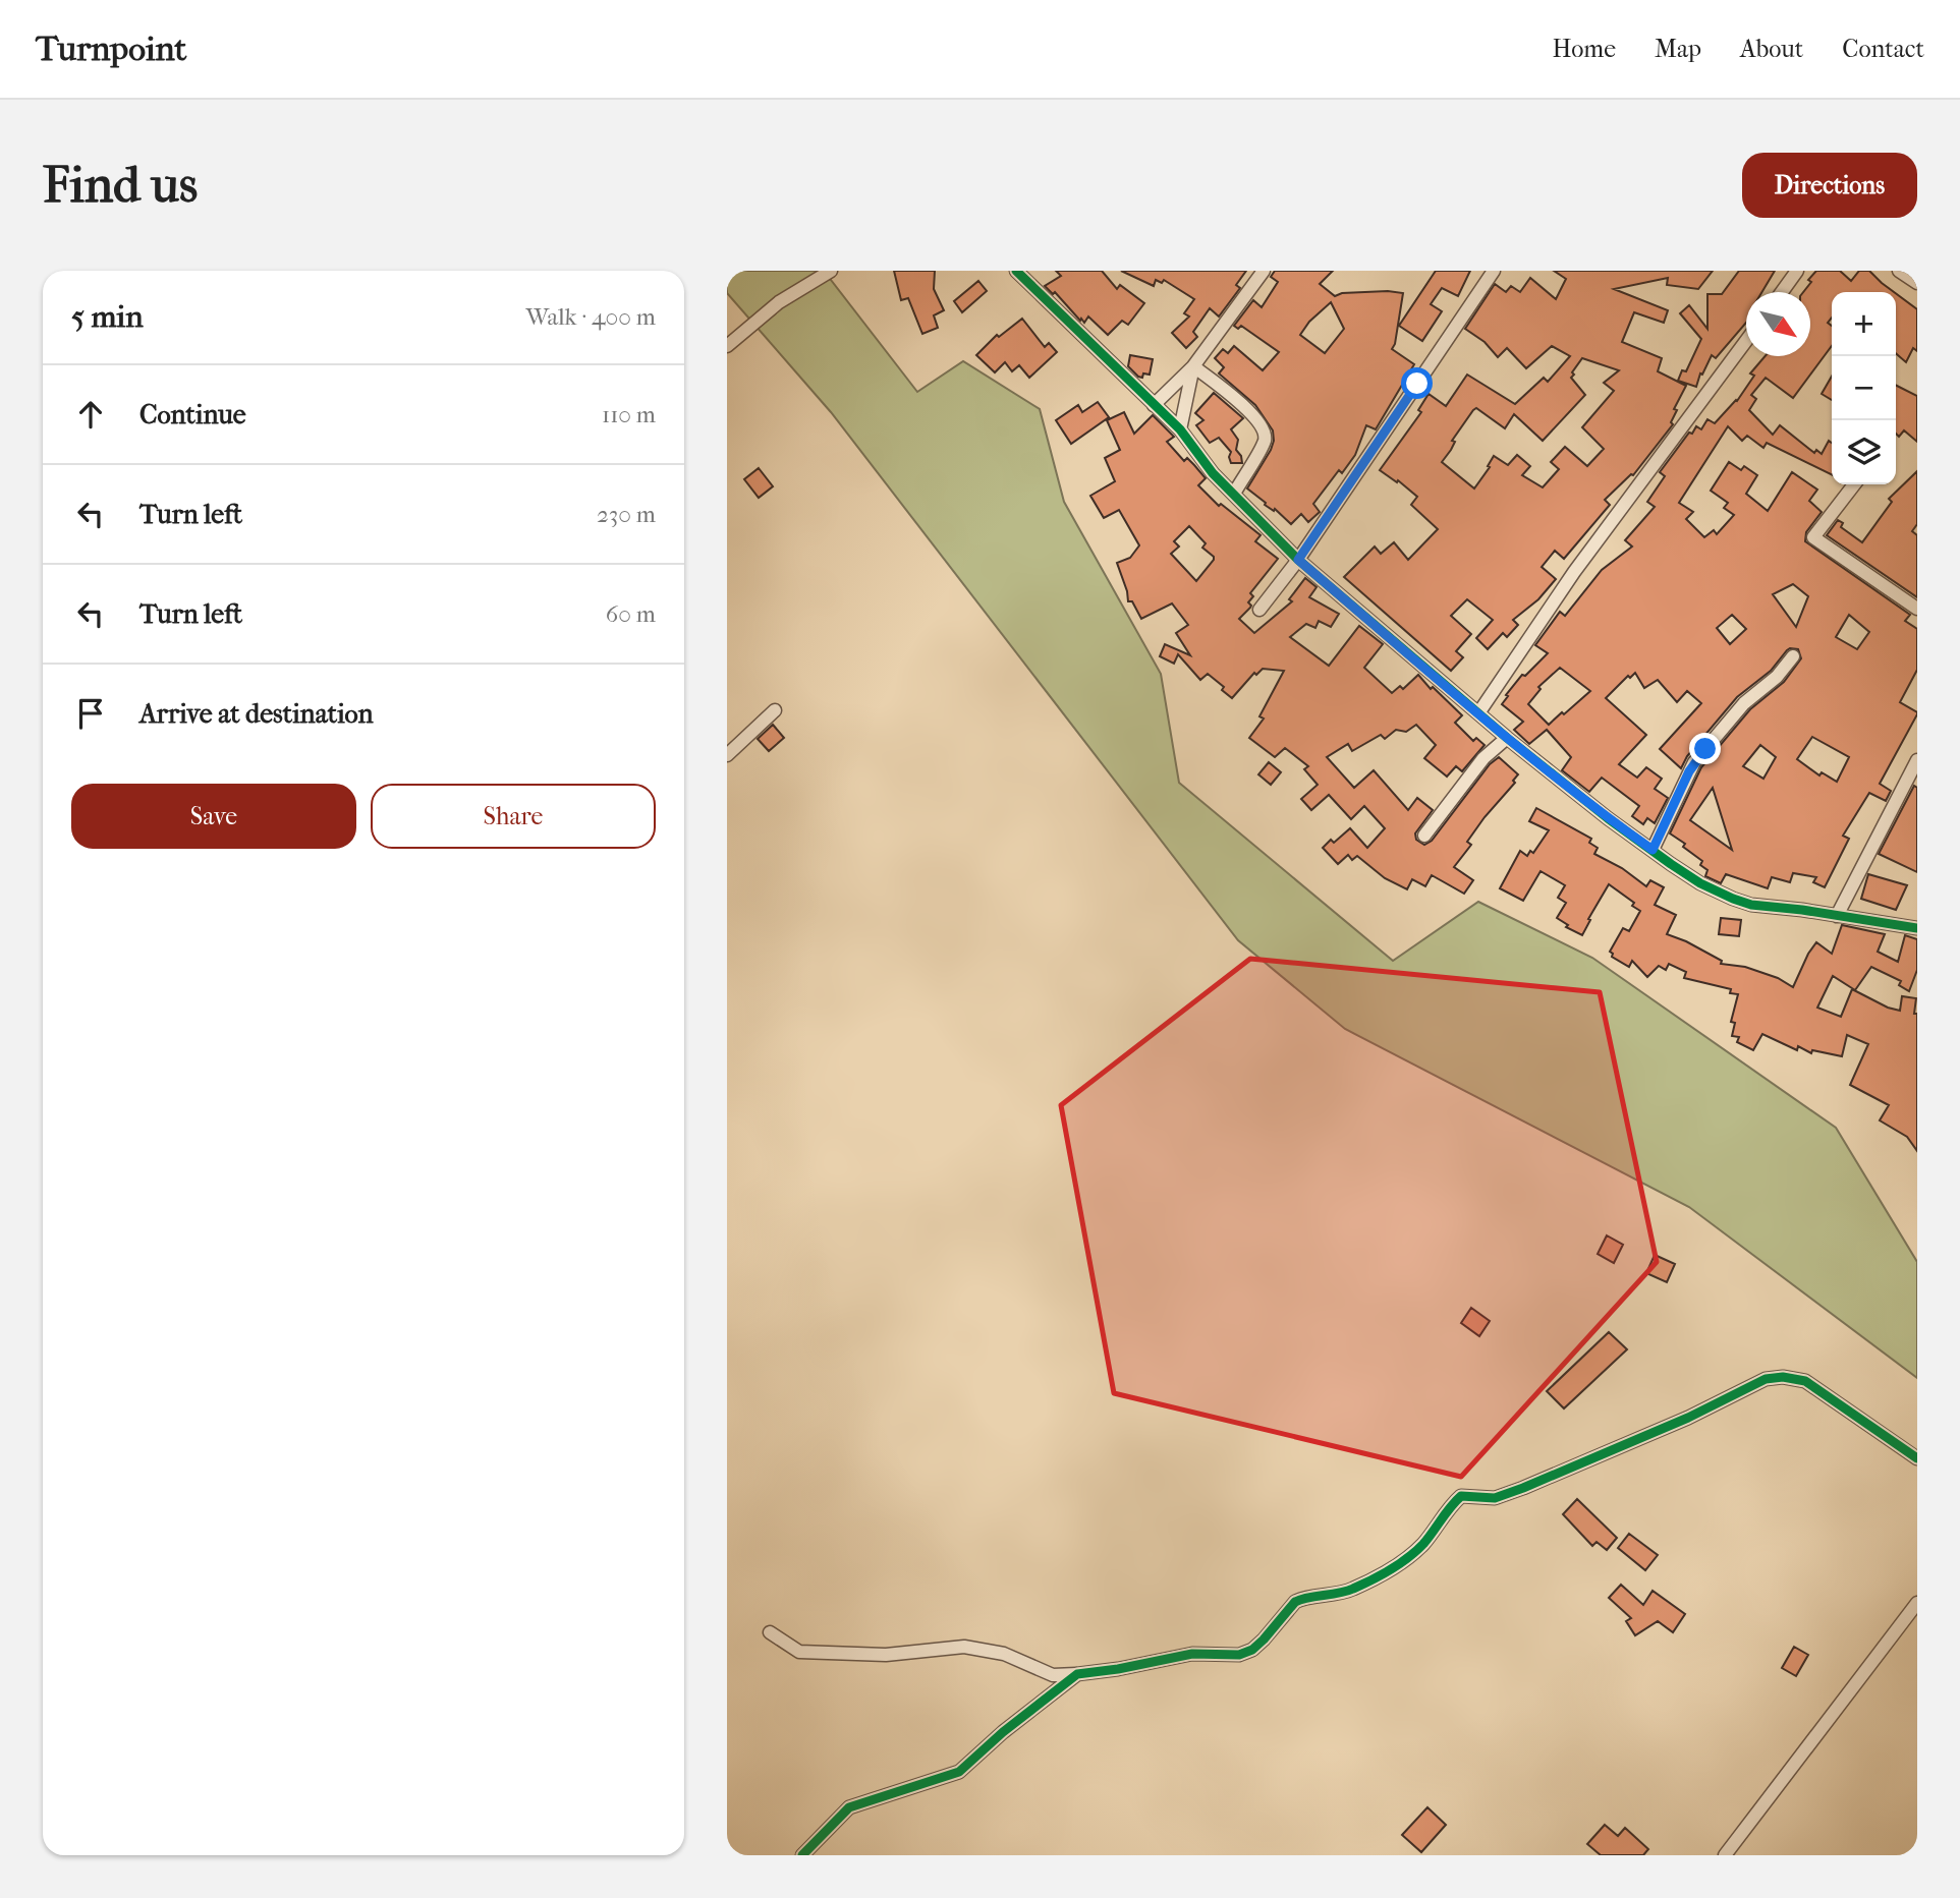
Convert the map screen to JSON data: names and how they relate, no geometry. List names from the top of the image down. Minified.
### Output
{"north":"bottom right","page":{"header":"Turnpoint","nav":["Home","Map","About","Contact"],"buttons":["Directions",["Save","Share"]],"title":"Find us","heading":["5 min","Walk · 400 m"],"map_buttons":["+","−"],"list":[["Continue","110 m"],["Turn left","230 m"],["Turn left","60 m"],"Arrive at destination"]}}
